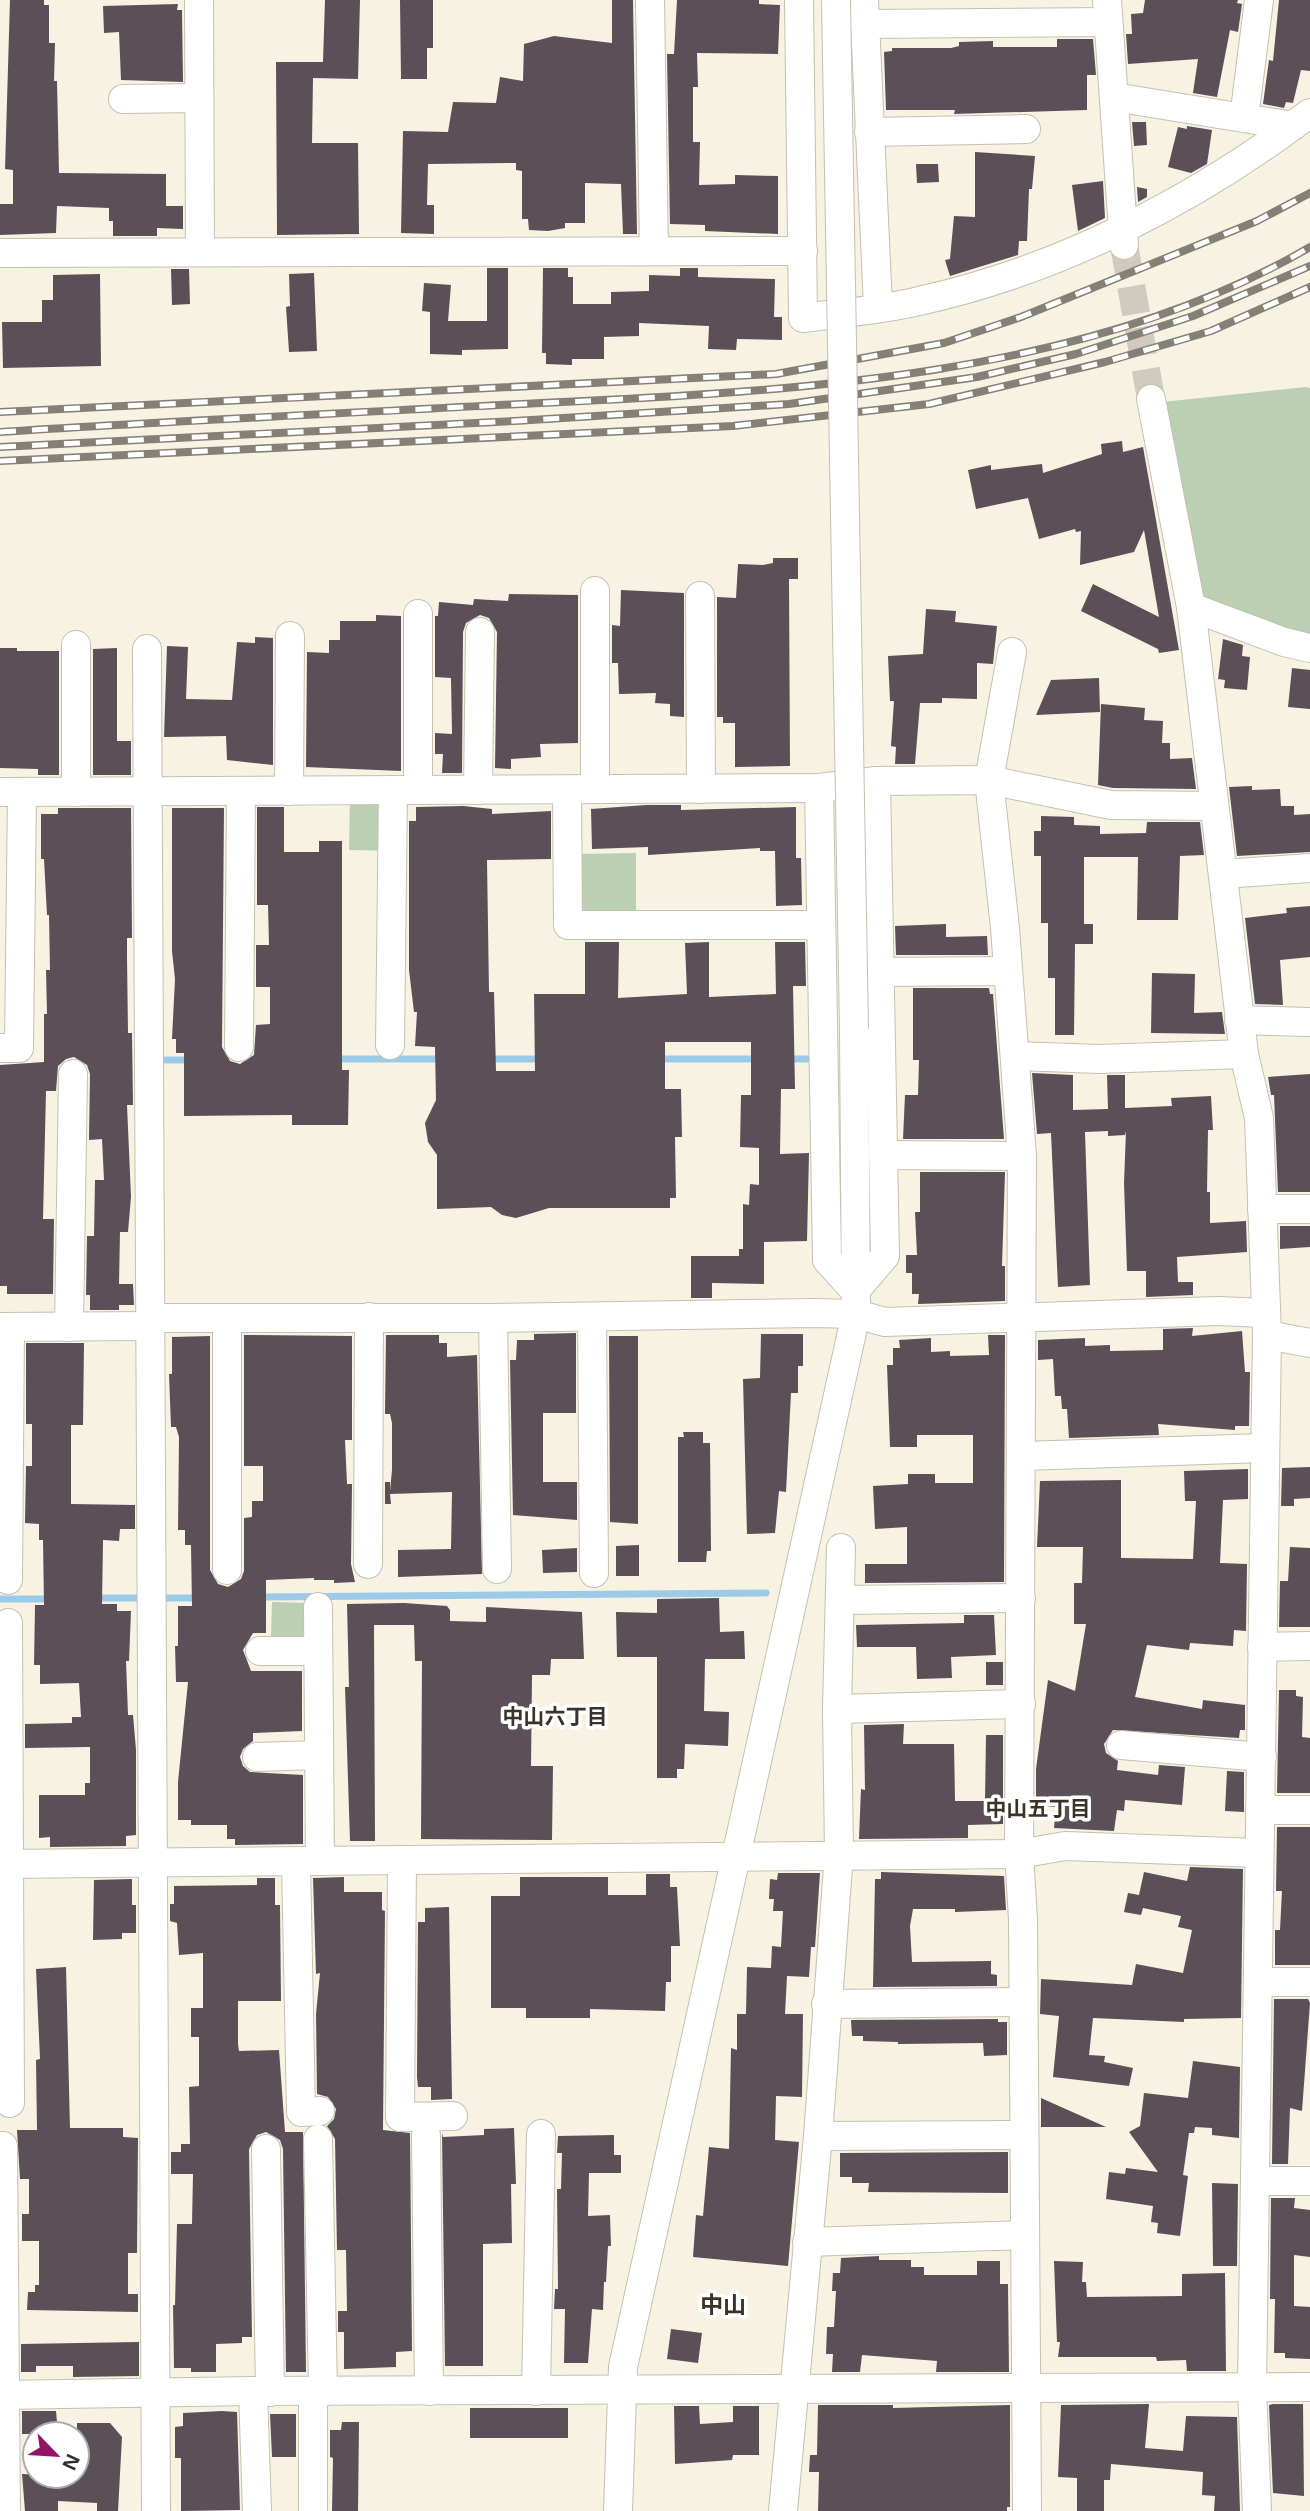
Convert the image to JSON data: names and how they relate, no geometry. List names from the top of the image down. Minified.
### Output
{"districts":["中山六丁目","中山五丁目","中山"],"north":"bottom right"}
